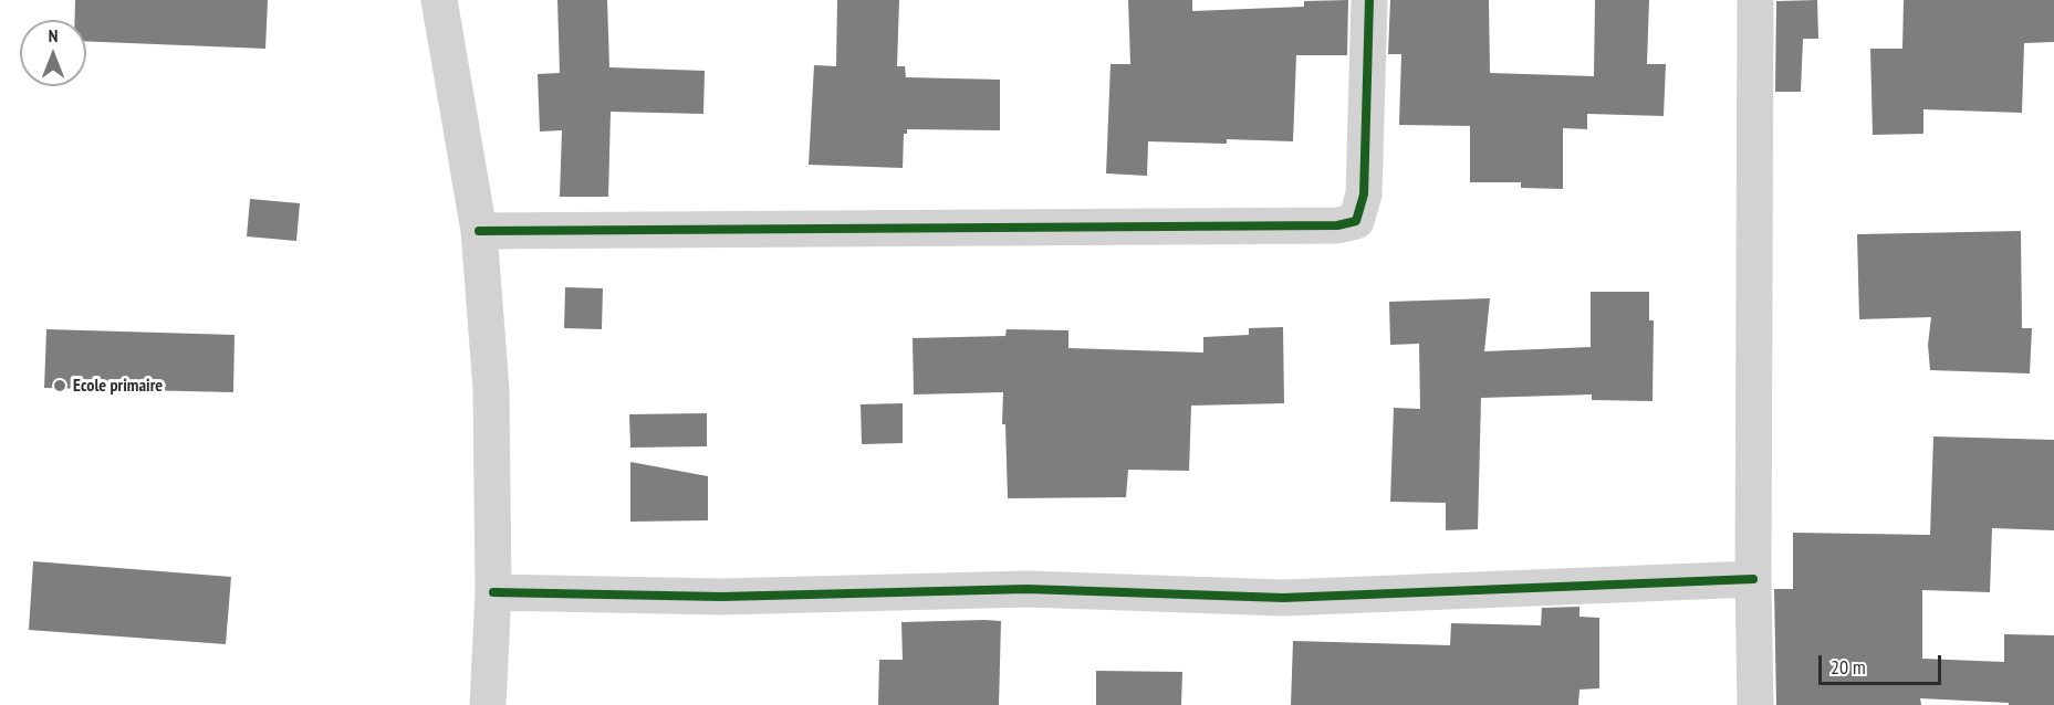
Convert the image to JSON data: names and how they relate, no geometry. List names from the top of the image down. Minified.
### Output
{"places":["Ecole primaire"],"scale_bar":"20 m","north":"top"}
